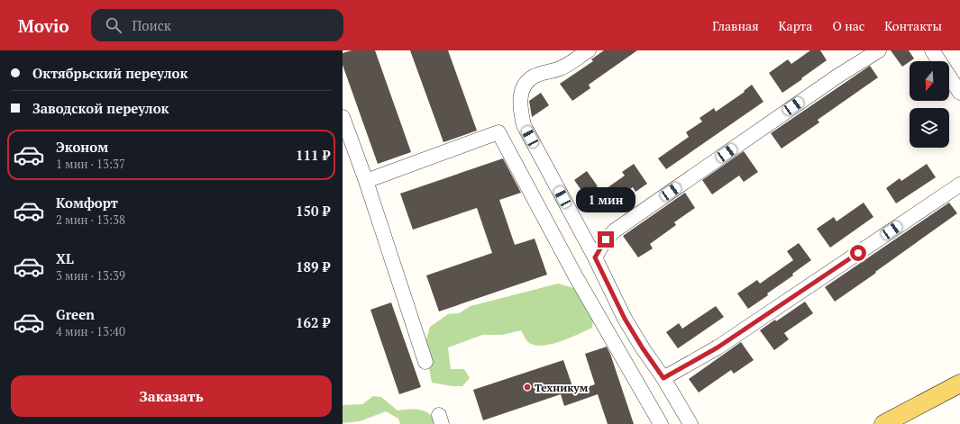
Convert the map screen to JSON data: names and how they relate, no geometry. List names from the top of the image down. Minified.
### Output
{"places":["Техникум"],"north":"bottom","page":{"header":"Movio","search":"Поиск","nav":["Главная","Карта","О нас","Контакты"],"banner":["Октябрьский переулок","Заводской переулок"],"list":[{"name":"Эконом","note":"1 мин · 13:37","value":"111 ₽"},{"name":"Комфорт","note":"2 мин · 13:38","value":"150 ₽"},{"name":"XL","note":"3 мин · 13:39","value":"189 ₽"},{"name":"Green","note":"4 мин · 13:40","value":"162 ₽"}],"bubble":"1 мин","buttons":"Заказать"}}
